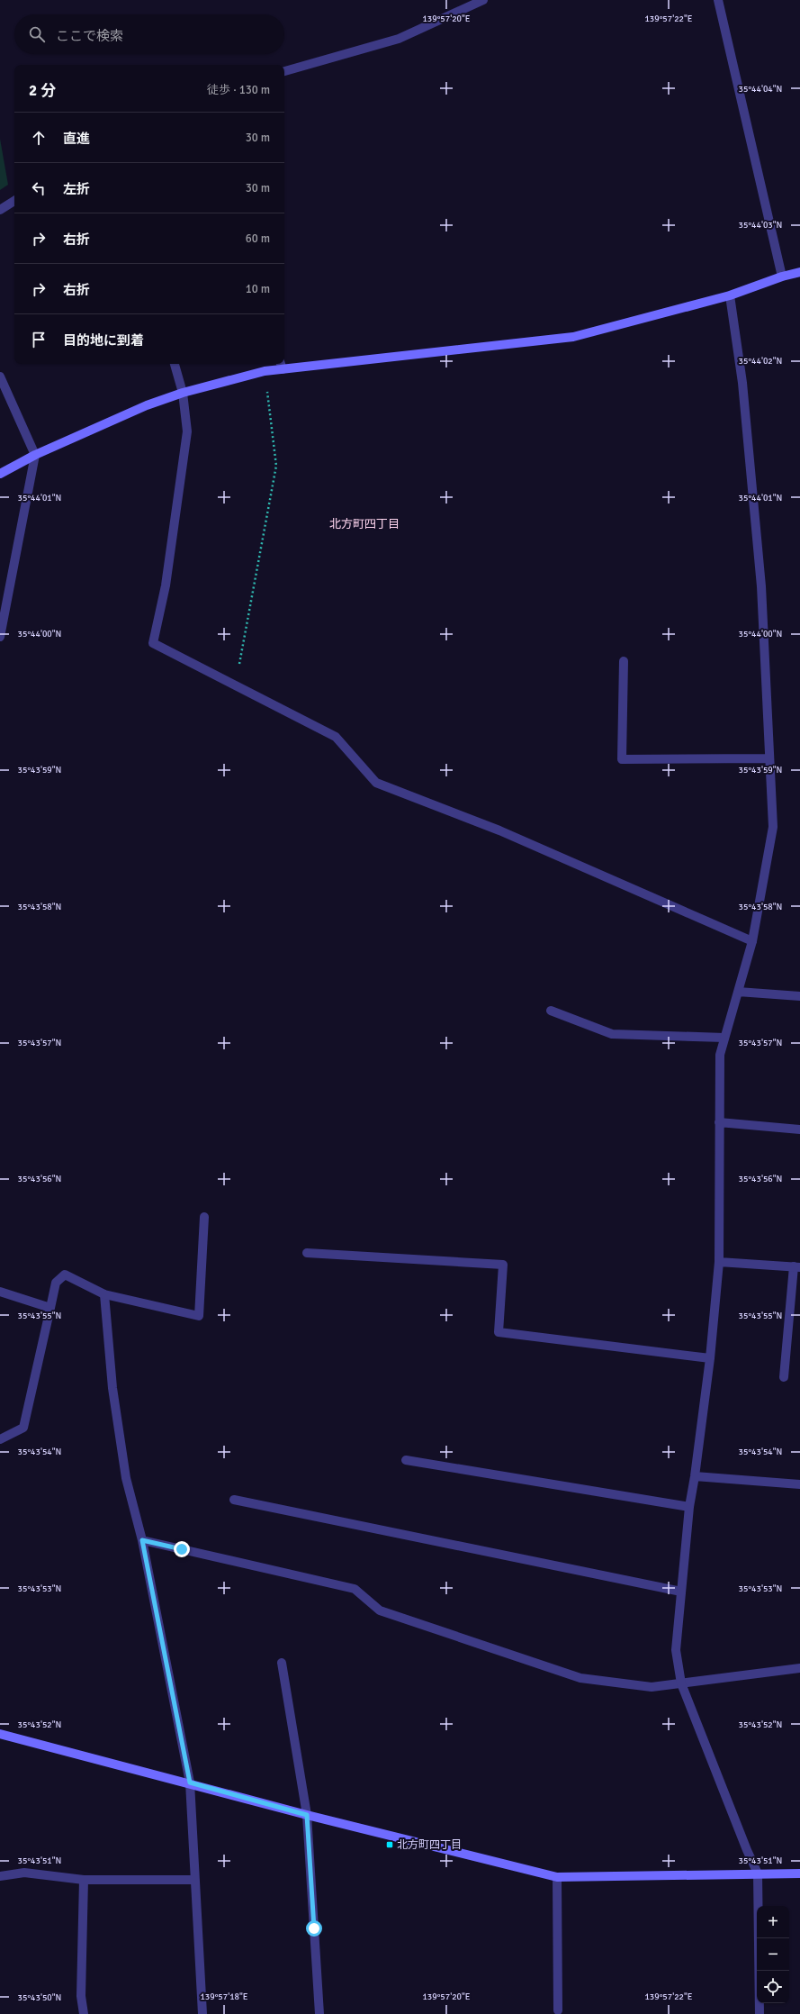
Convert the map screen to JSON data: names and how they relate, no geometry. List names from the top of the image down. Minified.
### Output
{"districts":["北方町四丁目"],"places":{"transit":["北方町四丁目"]},"page":{"search":"ここで検索","heading":["2 分","徒歩 · 130 m"],"list":[["直進","30 m"],["左折","30 m"],["右折","60 m"],["右折","10 m"],"目的地に到着"],"map_buttons":["+","−"]},"coordinates":["139°57'20\"E","139°57'22\"E","35°44'04\"N","35°44'03\"N","35°44'02\"N","35°44'01\"N","35°44'00\"N","35°43'59\"N","35°43'58\"N","35°43'57\"N","35°43'56\"N","35°43'55\"N","35°43'54\"N","35°43'53\"N","35°43'52\"N","35°43'51\"N","139°57'18\"E","35°43'50\"N"]}
